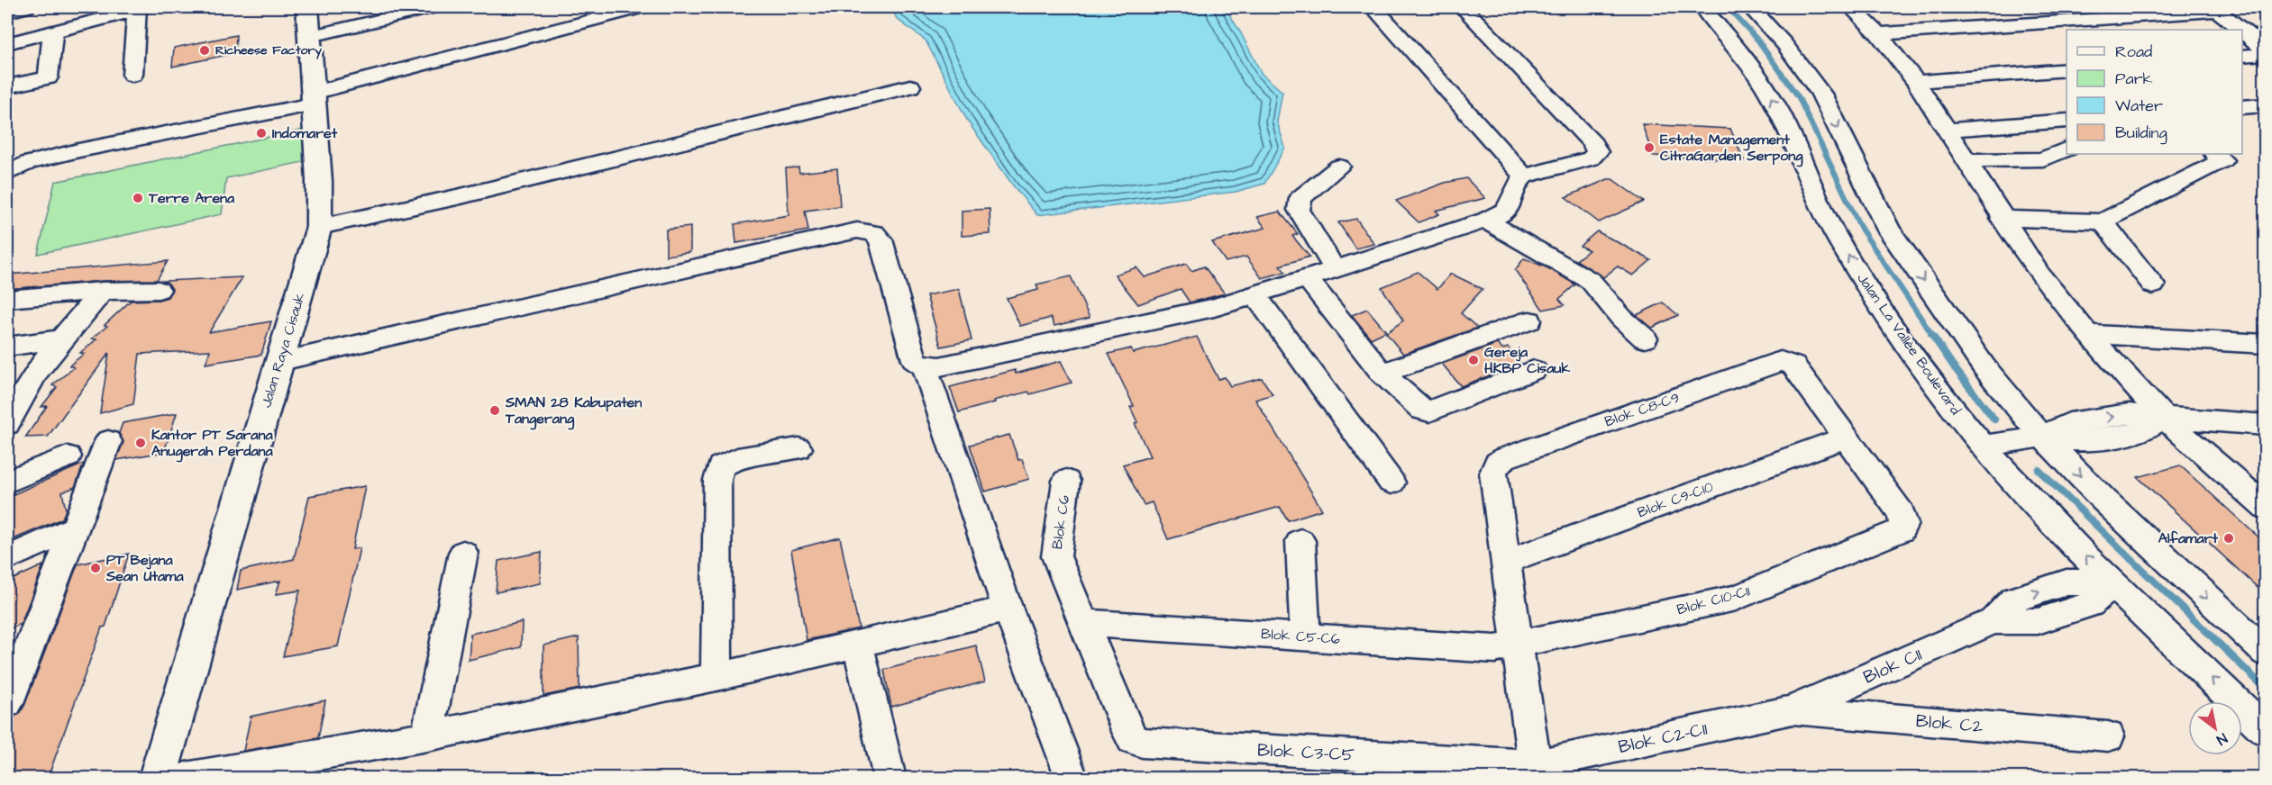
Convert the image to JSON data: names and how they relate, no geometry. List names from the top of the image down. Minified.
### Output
{"streets":{"main road":["Jalan Raya Cisauk"],"street":["Jalan La Vallée Boulevard","Blok C8-C9","Blok C9-C10","Blok C6","Blok C10-C11","Blok C5-C6","Blok C11","Blok C2","Blok C2-C11","Blok C3-C5"]},"crossings":[["Jalan La Vallée Boulevard","Blok C11"],["Blok C8-C9","Blok C9-C10"],["Blok C8-C9","Blok C10-C11"],["Blok C9-C10","Blok C10-C11"],["Blok C6","Blok C5-C6"],["Blok C6","Blok C3-C5"],["Blok C10-C11","Blok C5-C6"],["Blok C11","Blok C2"],["Blok C11","Blok C2-C11"],["Blok C2","Blok C2-C11"],["Blok C2-C11","Blok C3-C5"]],"places":["Richeese Factory","Indomaret","Estate Management CitraGarden Serpong","Terre Arena","Gereja HKBP Cisauk","SMAN 28 Kabupaten Tangerang","Kantor PT Sarana Anugerah Perdana","Alfamart","PT Bejana Sean Utama"],"legend":["Road","Park","Water","Building"],"north":"bottom right"}
